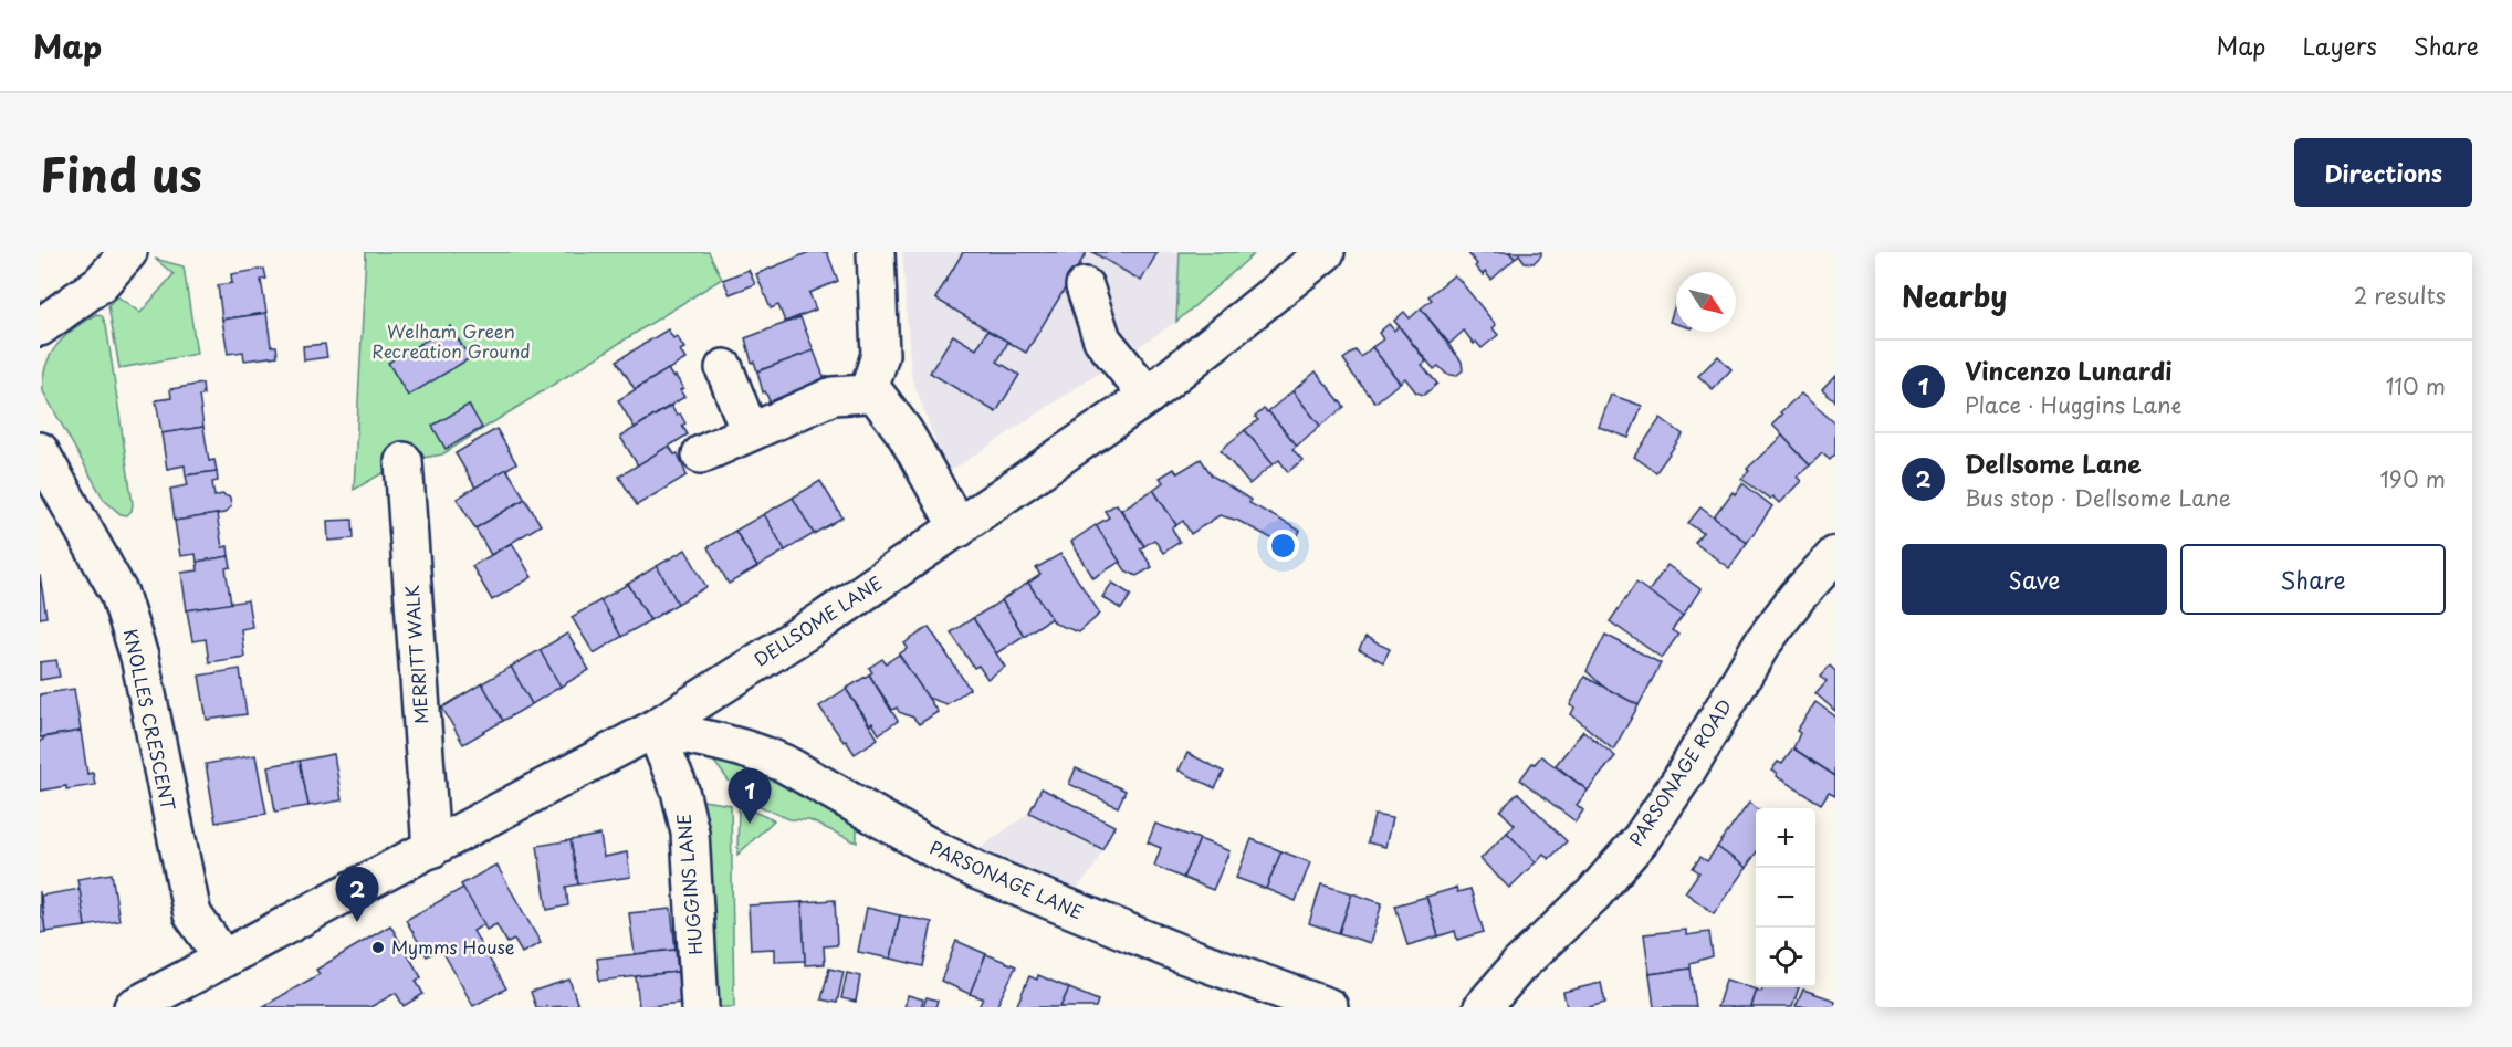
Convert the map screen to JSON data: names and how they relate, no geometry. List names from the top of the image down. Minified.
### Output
{"streets":{"street":["DELLSOME LANE","MERRITT WALK","KNOLLES CRESCENT","PARSONAGE ROAD","PARSONAGE LANE","HUGGINS LANE"]},"crossings":[["DELLSOME LANE","MERRITT WALK"],["DELLSOME LANE","KNOLLES CRESCENT"],["DELLSOME LANE","PARSONAGE LANE"],["DELLSOME LANE","HUGGINS LANE"],["PARSONAGE LANE","HUGGINS LANE"]],"parks":["Welham Green Recreation Ground"],"places":["Mymms House"],"north":"bottom right","page":{"header":"Map","nav":["Map","Layers","Share"],"title":"Find us","buttons":["Directions",["Save","Share"]],"heading":["Nearby","2 results"],"list":[{"mark":"1","name":"Vincenzo Lunardi","note":"Place · Huggins Lane","value":"110 m"},{"mark":"2","name":"Dellsome Lane","note":"Bus stop · Dellsome Lane","value":"190 m"}],"pins":["1","2"],"map_buttons":["+","−"]}}
